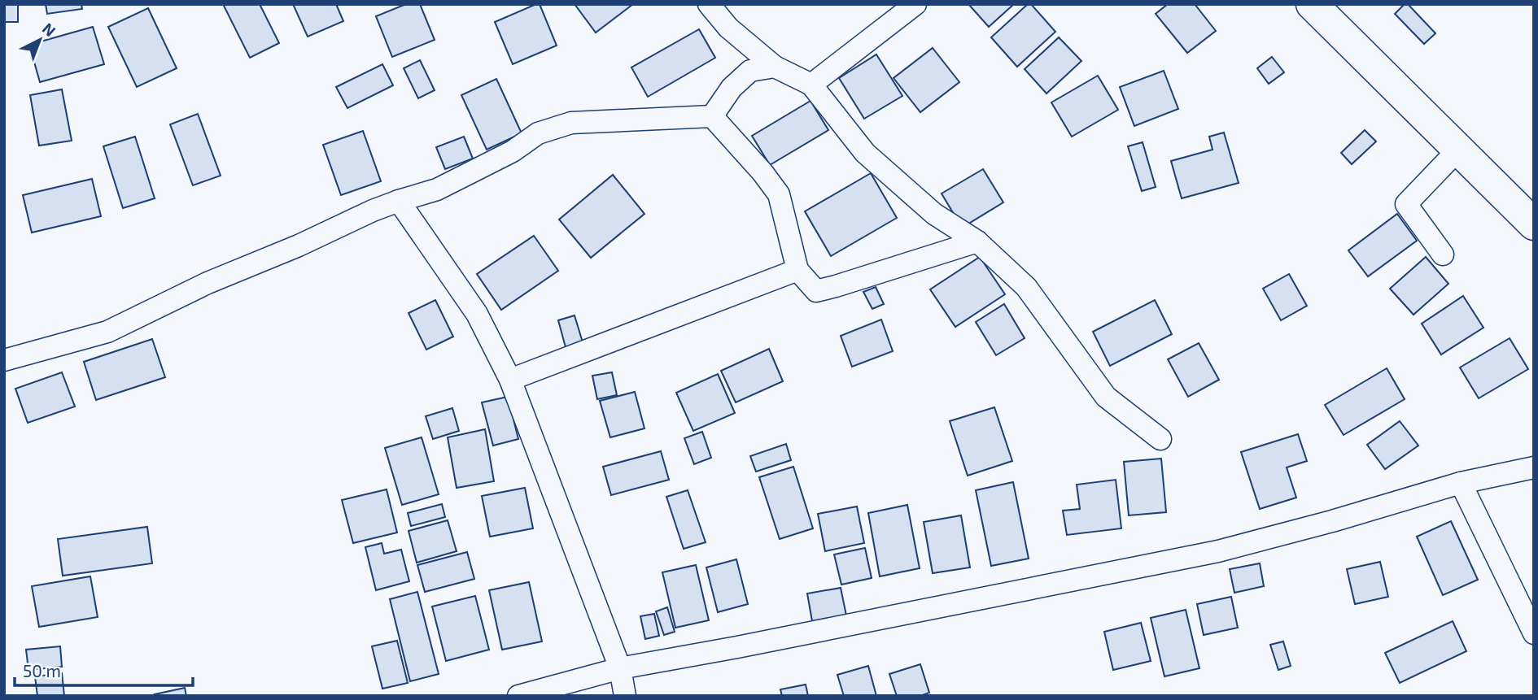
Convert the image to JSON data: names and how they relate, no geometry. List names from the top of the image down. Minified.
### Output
{"scale_bar":"50 m","north":"top right"}
